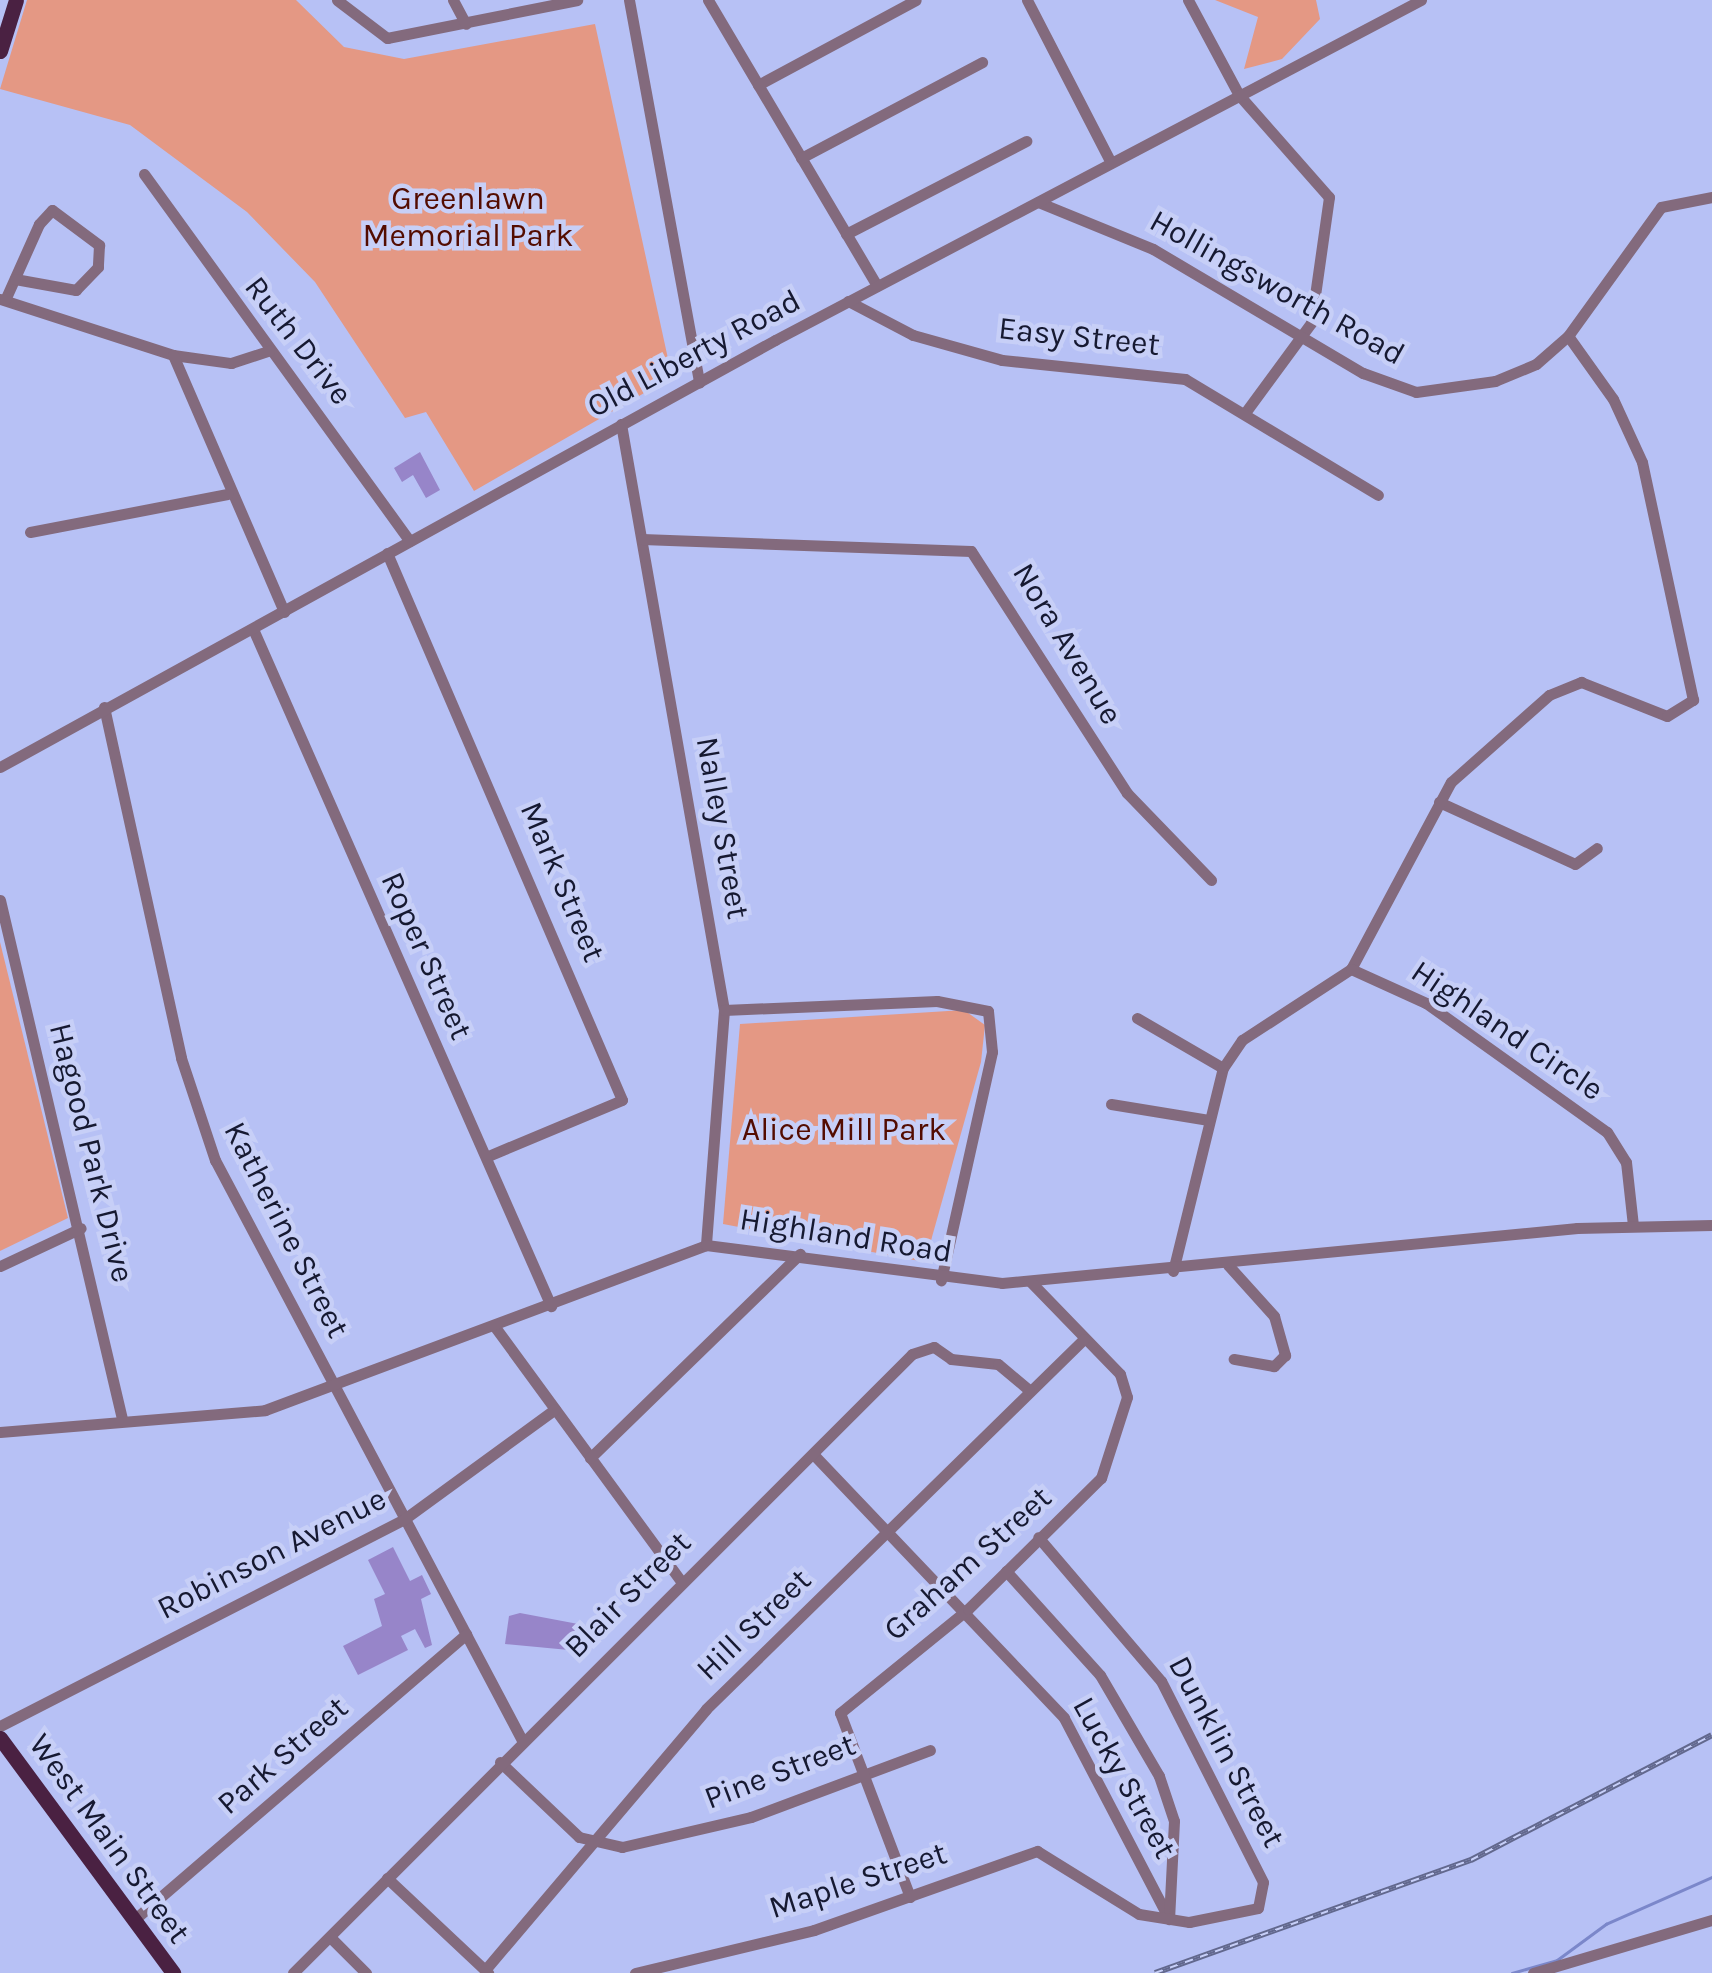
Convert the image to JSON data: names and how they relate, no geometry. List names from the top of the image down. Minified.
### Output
{"streets":{"main road":["West Main Street"],"street":["Hollingsworth Road","Easy Street","Ruth Drive","Old Liberty Road","Nora Avenue","Nalley Street","Mark Street","Roper Street","Highland Circle","Hagood Park Drive","Katherine Street","Highland Road","Robinson Avenue","Graham Street","Blair Street","Hill Street","Dunklin Street","Park Street","Pine Street","Lucky Street","Maple Street"]},"crossings":[["Hollingsworth Road","Old Liberty Road"],["Easy Street","Old Liberty Road"],["Ruth Drive","Old Liberty Road"],["Old Liberty Road","Nalley Street"],["Old Liberty Road","Mark Street"],["Old Liberty Road","Roper Street"],["Old Liberty Road","Katherine Street"],["Nora Avenue","Nalley Street"],["Nalley Street","Highland Road"],["Mark Street","Roper Street"],["Roper Street","Highland Road"],["Highland Circle","Highland Road"],["Hagood Park Drive","Highland Road"],["Katherine Street","Highland Road"],["Katherine Street","Robinson Avenue"],["Katherine Street","Blair Street"],["Katherine Street","Park Street"],["Highland Road","Graham Street"],["Graham Street","Hill Street"],["Graham Street","Dunklin Street"],["Graham Street","Pine Street"],["Graham Street","Lucky Street"],["Graham Street","Maple Street"],["Blair Street","Hill Street"],["Blair Street","Lucky Street"],["Hill Street","Pine Street"],["Hill Street","Lucky Street"],["Dunklin Street","Lucky Street"],["Dunklin Street","Maple Street"],["Park Street","West Main Street"]],"parks":["Greenlawn Memorial Park","Alice Mill Park"]}
